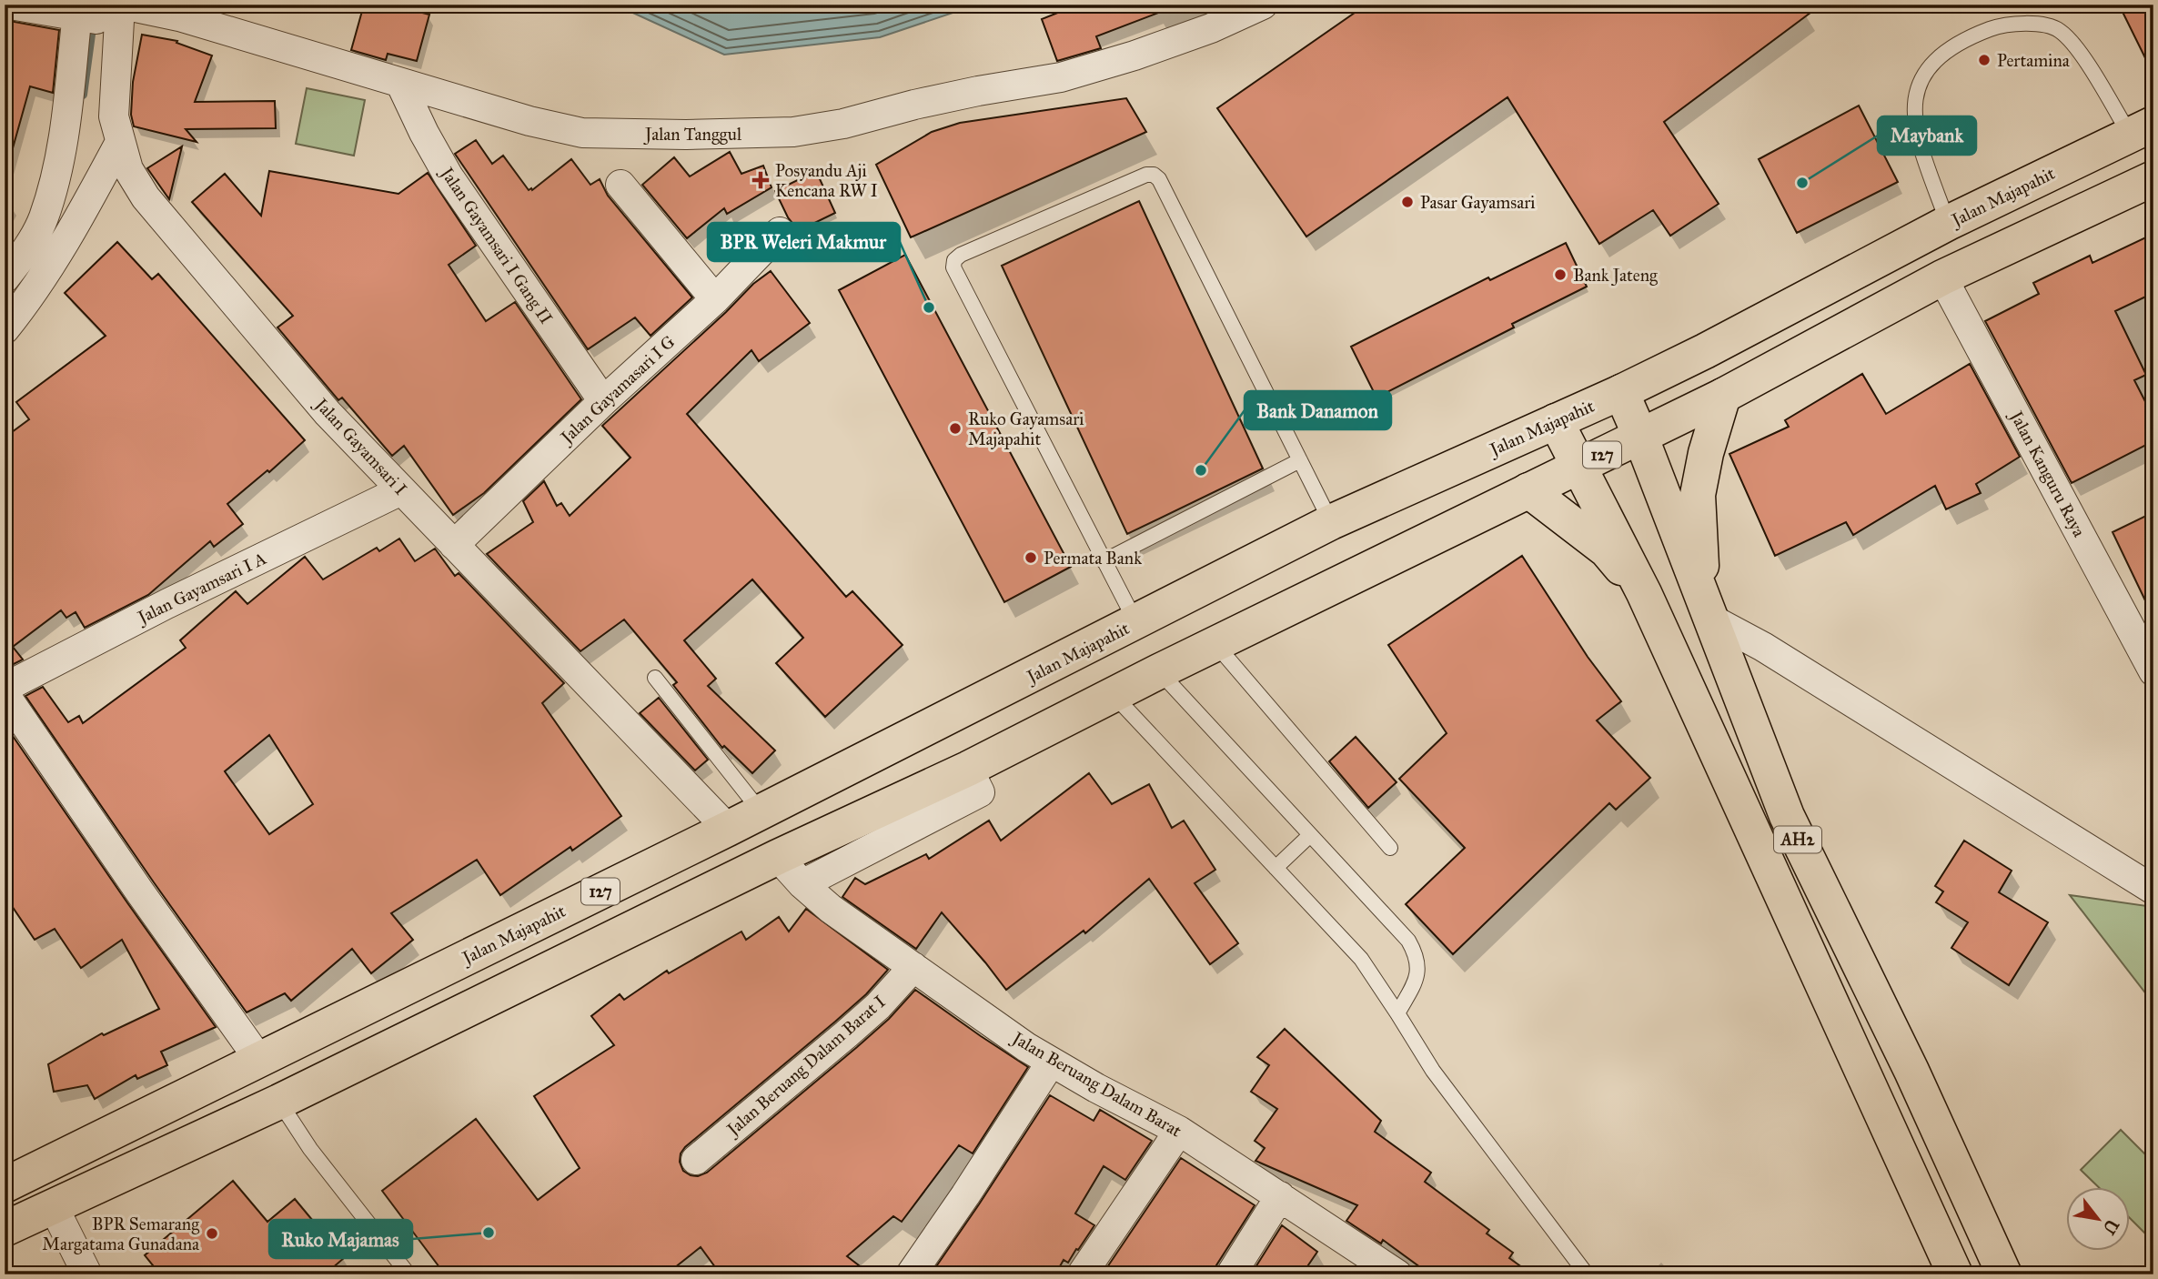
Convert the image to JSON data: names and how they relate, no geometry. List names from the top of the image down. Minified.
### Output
{"streets":{"main road":["Jalan Majapahit","127","AH2"],"street":["Jalan Tanggul","Jalan Gayamsari I Gang II","Jalan Gayamasari I G","Jalan Gayamsari I","Jalan Kanguru Raya","Jalan Gayamsari I A","Jalan Beruang Dalam Barat I","Jalan Beruang Dalam Barat"]},"crossings":[["Jalan Tanggul","Jalan Gayamsari I Gang II"],["Jalan Tanggul","Jalan Gayamsari I"],["Jalan Majapahit","Jalan Gayamsari I"],["Jalan Majapahit","AH2"],["Jalan Gayamsari I Gang II","Jalan Gayamasari I G"],["Jalan Gayamasari I G","Jalan Gayamsari I"],["Jalan Gayamsari I","Jalan Gayamsari I A"],["127","Jalan Kanguru Raya"],["127","AH2"],["127","Jalan Beruang Dalam Barat"],["Jalan Beruang Dalam Barat I","Jalan Beruang Dalam Barat"]],"places":{"other":["Pertamina","Maybank","Pasar Gayamsari","Bank Jateng","BPR Weleri Makmur","Ruko Gayamsari Majapahit","Bank Danamon","Permata Bank","Ruko Majamas","BPR Semarang Margatama Gunadana"],"health":["Posyandu Aji Kencana RW I"]},"north":"bottom right"}
